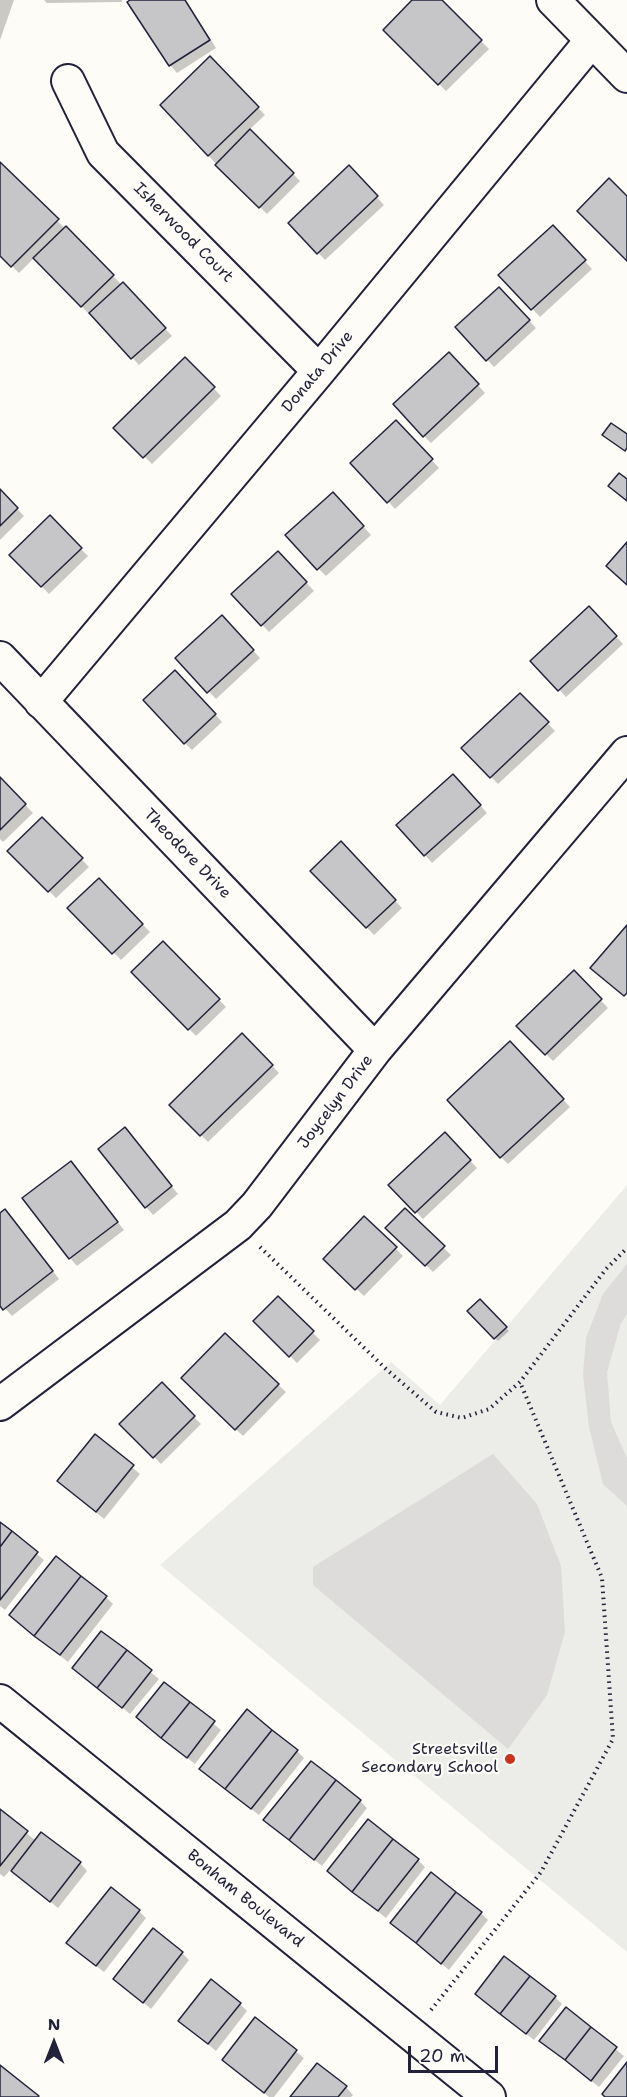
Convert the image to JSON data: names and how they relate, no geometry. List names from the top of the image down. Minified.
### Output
{"streets":{"street":["Isherwood Court","Donata Drive","Theodore Drive","Joycelyn Drive","Bonham Boulevard"]},"crossings":[["Isherwood Court","Donata Drive"],["Donata Drive","Theodore Drive"],["Theodore Drive","Joycelyn Drive"]],"places":["Streetsville Secondary School"],"scale_bar":"20 m","north":"top"}
